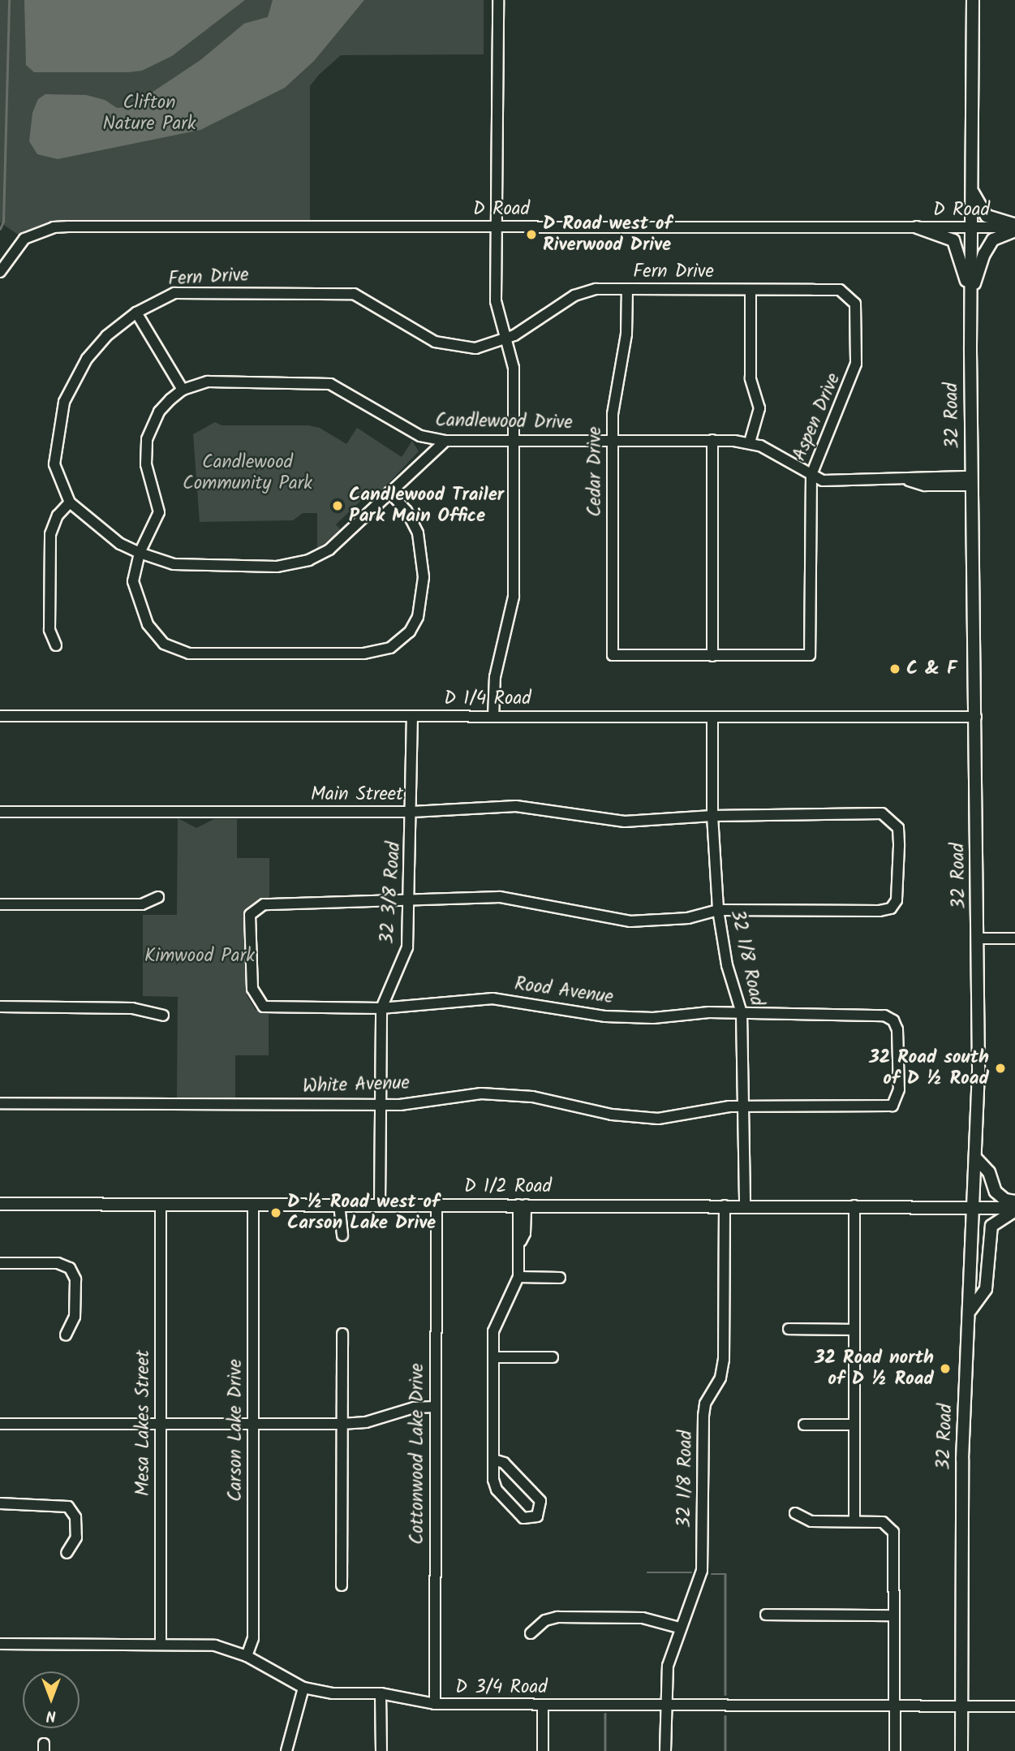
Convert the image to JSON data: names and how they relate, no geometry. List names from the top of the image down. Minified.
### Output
{"streets":{"main road":["32 Road","D 1/2 Road"],"street":["D Road","Fern Drive","Aspen Drive","Candlewood Drive","Cedar Drive","D 1/4 Road","Main Street","32 3/8 Road","32 1/8 Road","Rood Avenue","White Avenue","Mesa Lakes Street","Carson Lake Drive","Cottonwood Lake Drive","D 3/4 Road"]},"crossings":[["D Road","32 Road"],["Fern Drive","Aspen Drive"],["Fern Drive","Candlewood Drive"],["Fern Drive","Cedar Drive"],["32 Road","Candlewood Drive"],["32 Road","D 1/4 Road"],["32 Road","D 1/2 Road"],["32 Road","D 3/4 Road"],["Aspen Drive","Candlewood Drive"],["Aspen Drive","Cedar Drive"],["Candlewood Drive","Cedar Drive"],["D 1/4 Road","32 3/8 Road"],["D 1/4 Road","32 1/8 Road"],["Main Street","32 3/8 Road"],["Main Street","32 1/8 Road"],["32 3/8 Road","Rood Avenue"],["32 3/8 Road","White Avenue"],["32 3/8 Road","D 1/2 Road"],["32 1/8 Road","Rood Avenue"],["32 1/8 Road","White Avenue"],["32 1/8 Road","D 1/2 Road"],["32 1/8 Road","D 3/4 Road"],["Rood Avenue","White Avenue"],["D 1/2 Road","Mesa Lakes Street"],["D 1/2 Road","Carson Lake Drive"],["D 1/2 Road","Cottonwood Lake Drive"],["Mesa Lakes Street","D 3/4 Road"],["Carson Lake Drive","D 3/4 Road"],["Cottonwood Lake Drive","D 3/4 Road"]],"parks":["Clifton Nature Park","Candlewood Community Park","Kimwood Park"],"places":["D Road west of Riverwood Drive","Candlewood Trailer Park Main Office","C & F","32 Road south of D ½ Road","D ½ Road west of Carson Lake Drive","32 Road north of D ½ Road"],"north":"bottom"}
